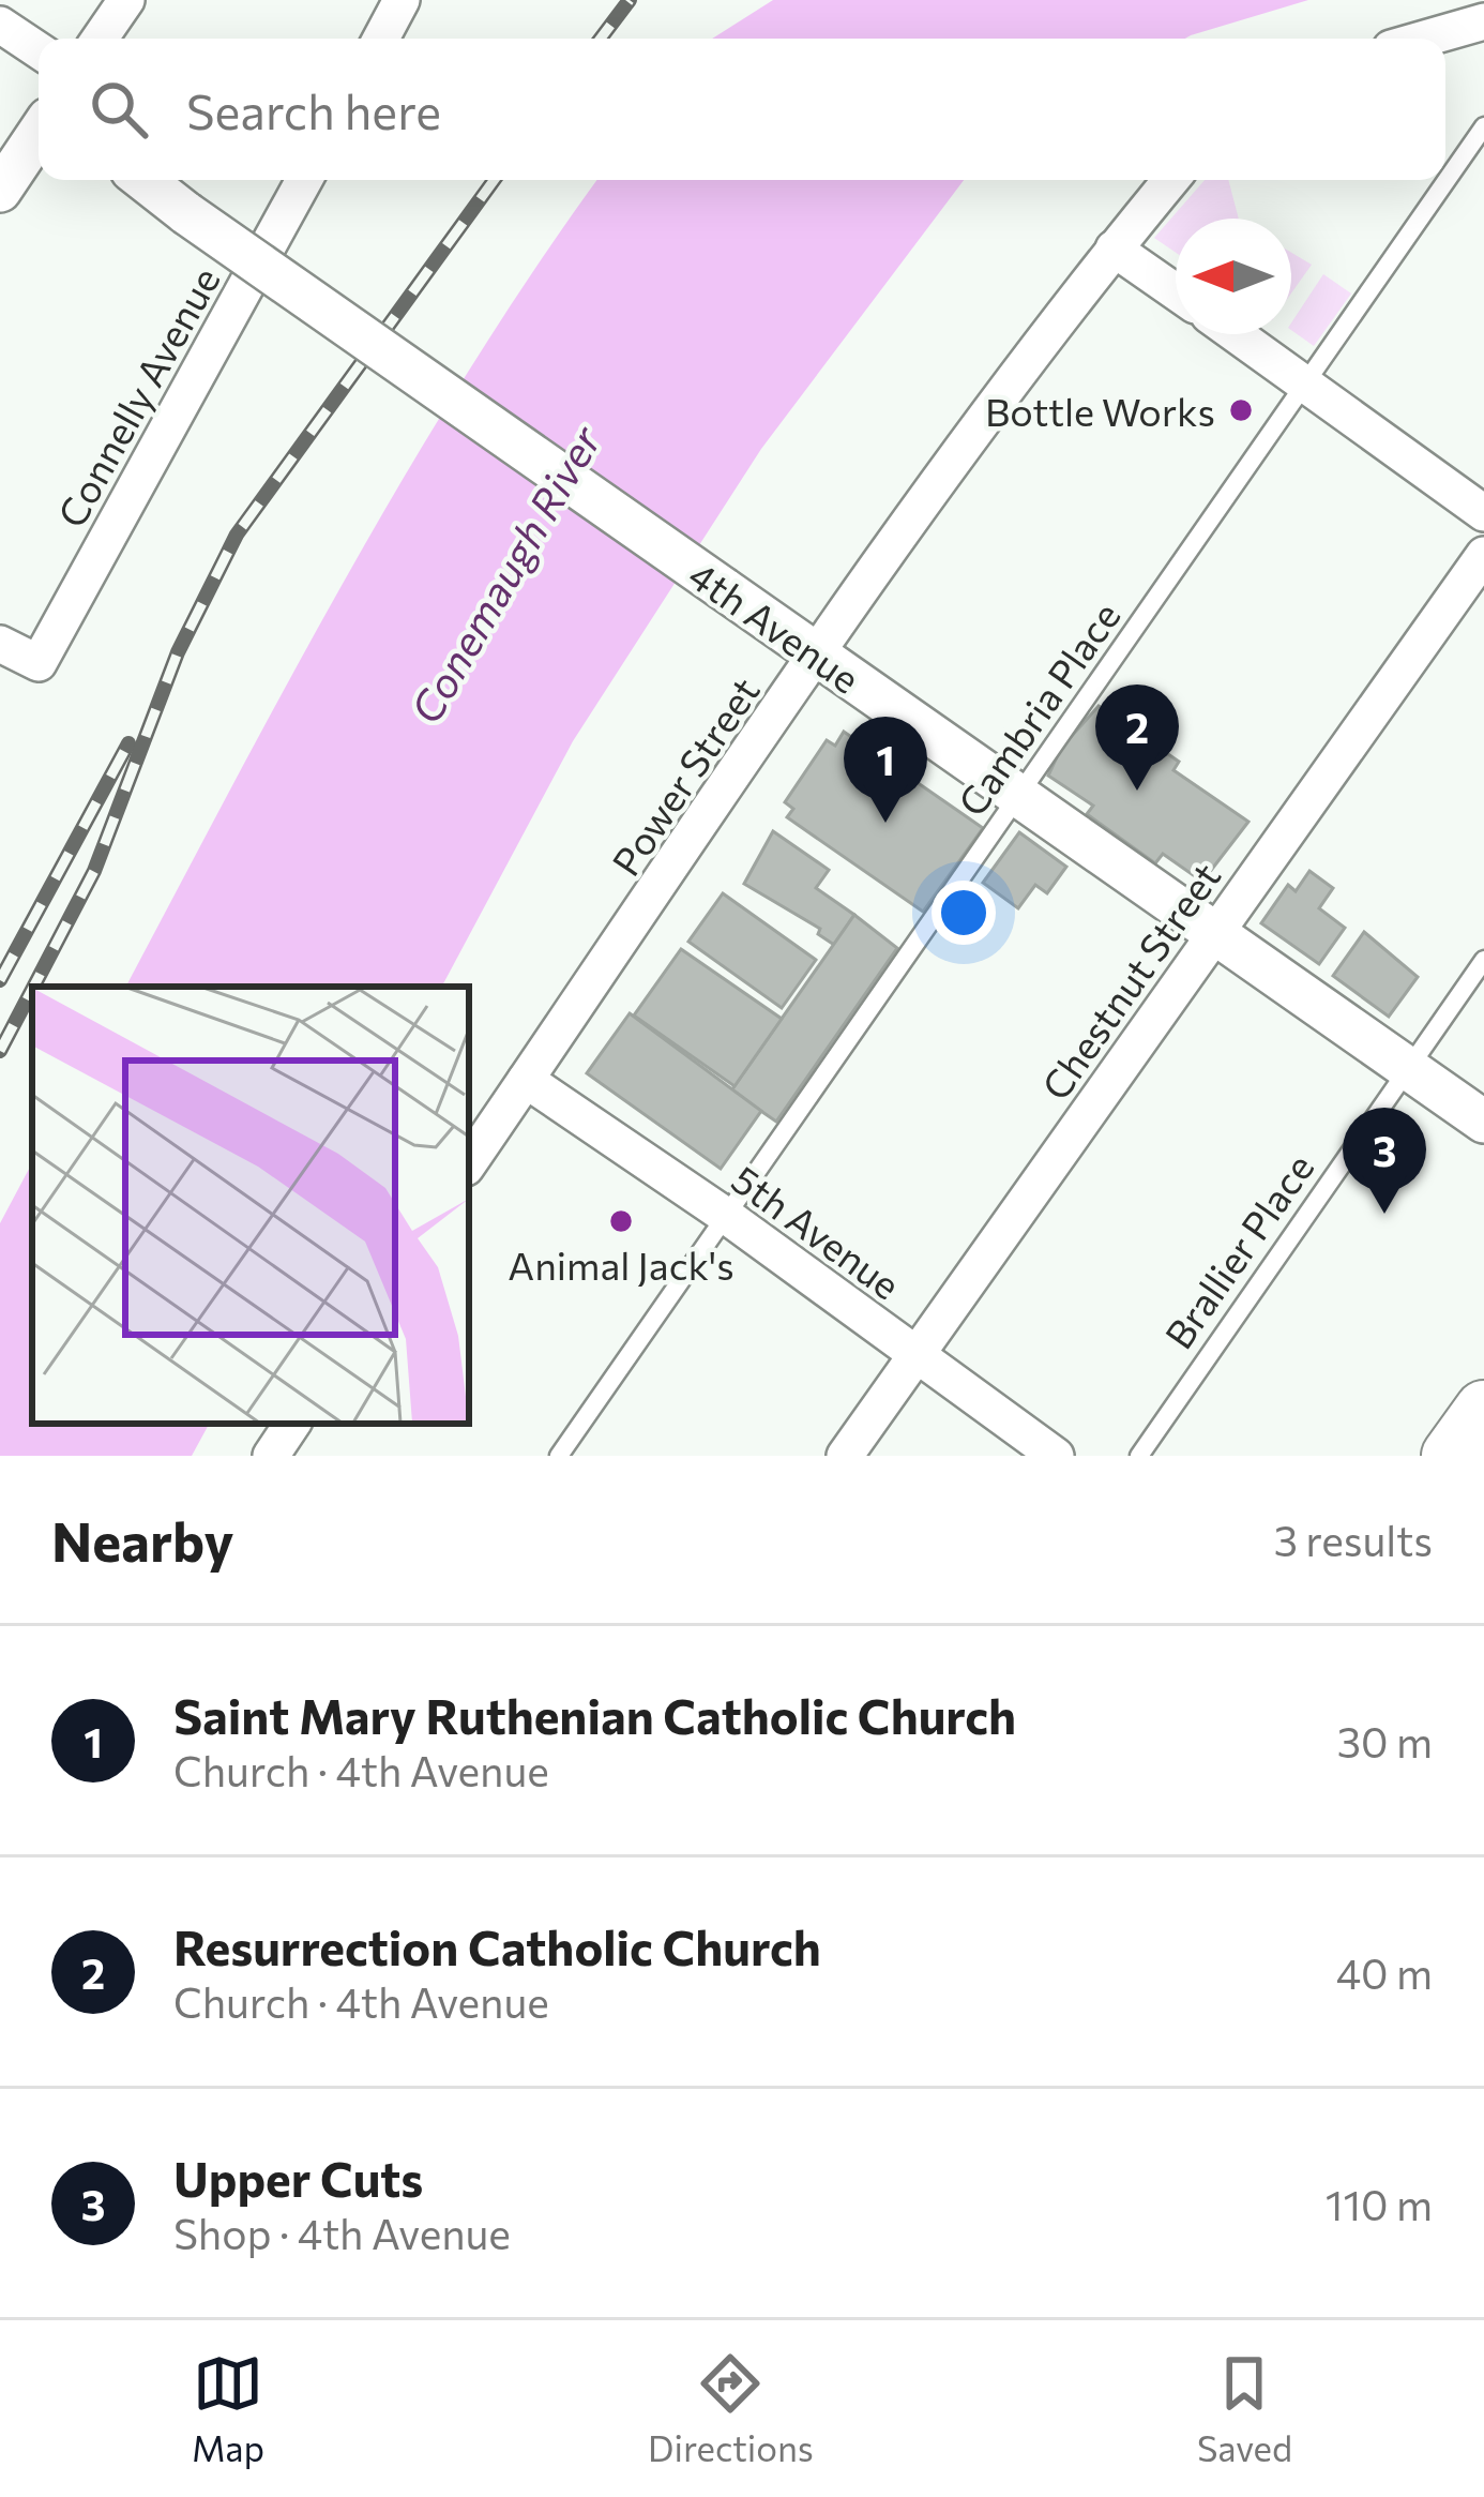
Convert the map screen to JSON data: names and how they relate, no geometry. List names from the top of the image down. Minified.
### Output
{"streets":{"street":["Connelly Avenue","4th Avenue","Power Street","Chestnut Street","5th Avenue"],"lane":["Cambria Place","Brallier Place"]},"crossings":[["4th Avenue","Cambria Place"],["4th Avenue","Power Street"],["4th Avenue","Chestnut Street"],["4th Avenue","Brallier Place"],["Cambria Place","5th Avenue"],["Power Street","5th Avenue"],["Chestnut Street","5th Avenue"]],"water":["Conemaugh River"],"places":["Bottle Works","Animal Jack's"],"north":"left","page":{"search":"Search here","pins":["2","1","3"],"heading":["Nearby","3 results"],"list":[{"mark":"1","name":"Saint Mary Ruthenian Catholic Church","note":"Church · 4th Avenue","value":"30 m"},{"mark":"2","name":"Resurrection Catholic Church","note":"Church · 4th Avenue","value":"40 m"},{"mark":"3","name":"Upper Cuts","note":"Shop · 4th Avenue","value":"110 m"}],"nav":["Map","Directions","Saved"]}}
